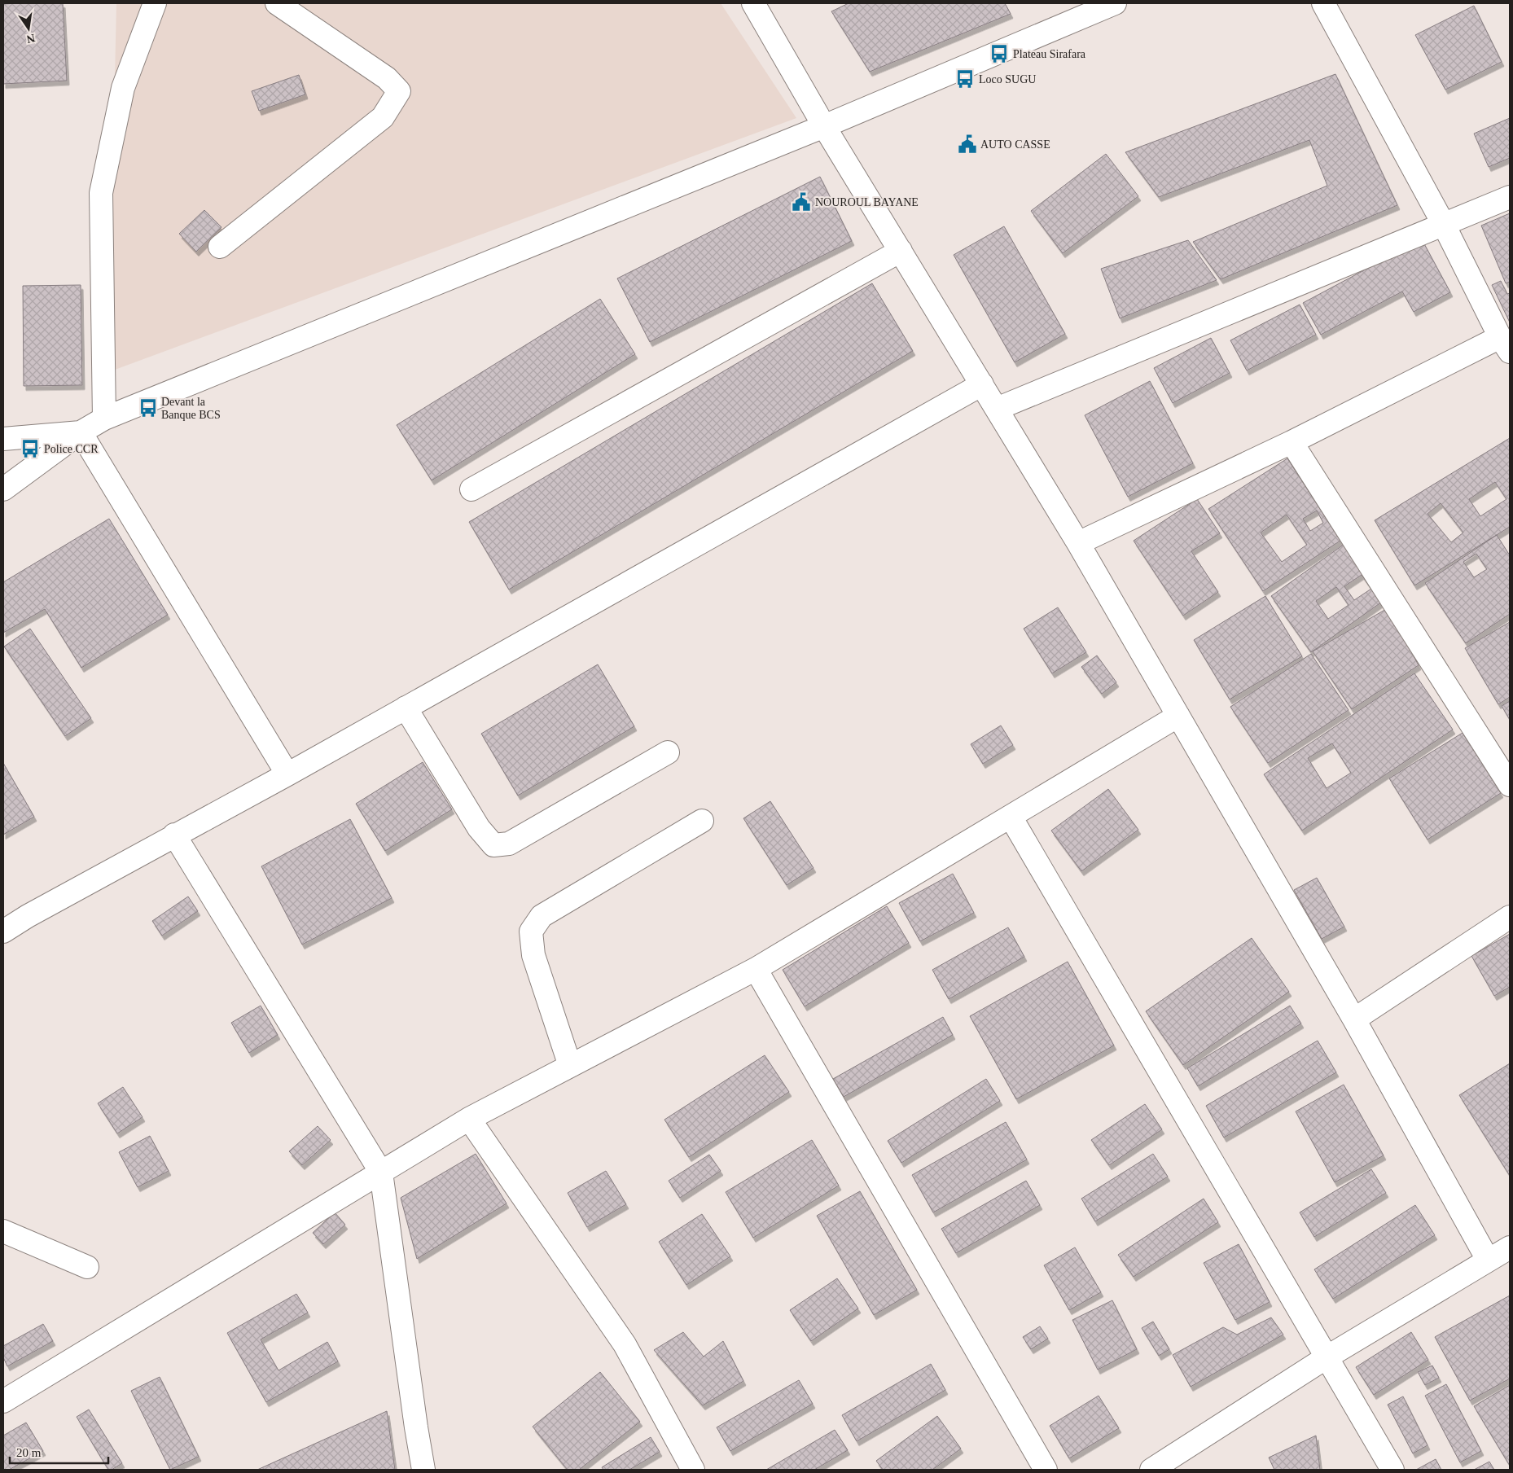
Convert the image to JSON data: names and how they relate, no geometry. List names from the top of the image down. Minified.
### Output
{"places":{"bus stop":["Plateau Sirafara","Loco SUGU","Devant la Banque BCS","Police CCR"],"public building":["AUTO CASSE","NOUROUL BAYANE"]},"scale_bar":"20 m","north":"bottom"}
